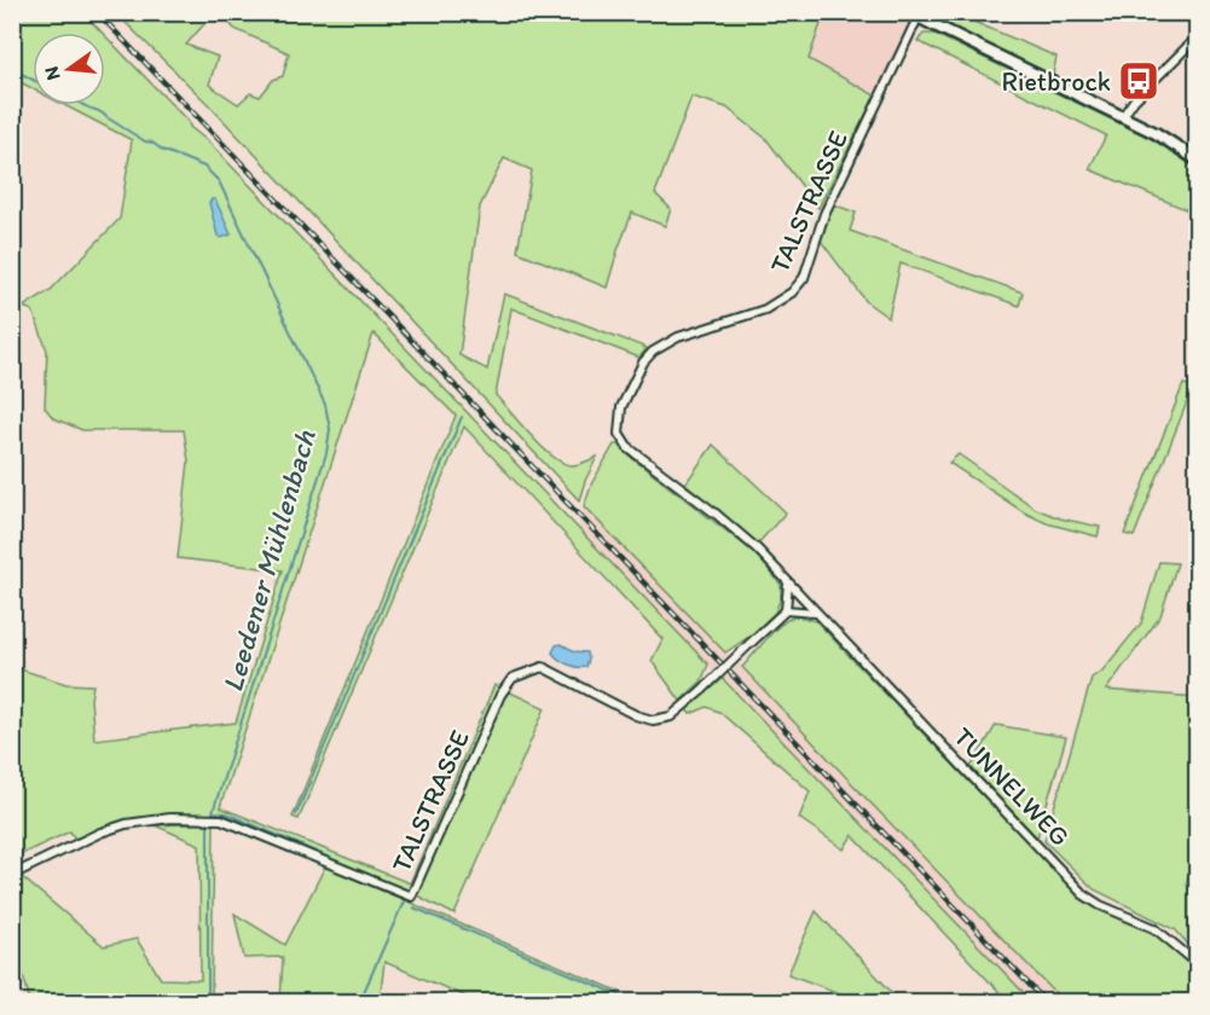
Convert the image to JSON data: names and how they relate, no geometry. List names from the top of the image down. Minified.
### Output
{"streets":{"street":["TALSTRASSE","TUNNELWEG"]},"crossings":[["TALSTRASSE","TUNNELWEG"]],"water":["Leedener Mühlenbach"],"places":{"bus stop":["Rietbrock"]},"north":"left"}
